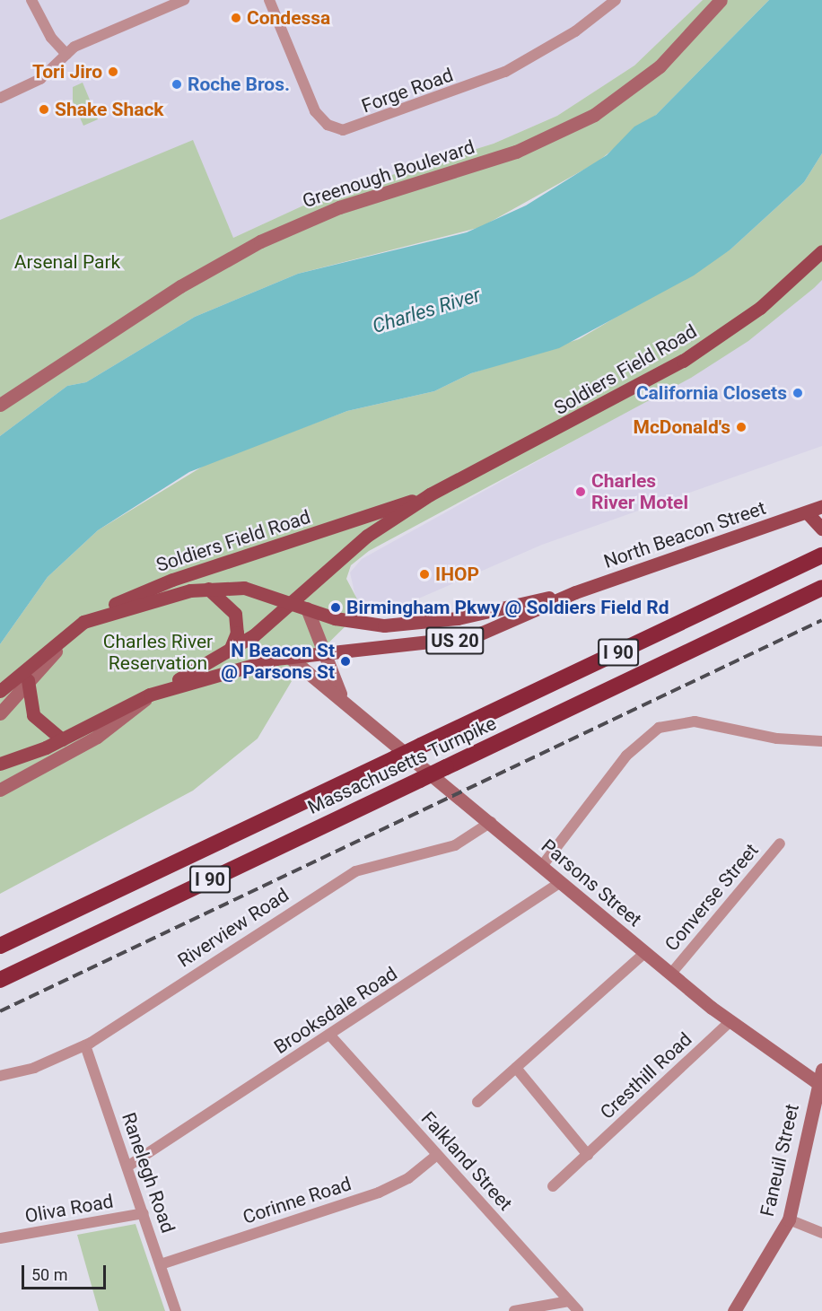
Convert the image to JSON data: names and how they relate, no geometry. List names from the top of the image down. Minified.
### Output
{"streets":{"highway":["I 90","Massachusetts Turnpike"],"main road":["Soldiers Field Road","North Beacon Street","US 20"],"street":["Forge Road","Greenough Boulevard","Parsons Street","Converse Street","Riverview Road","Brooksdale Road","Cresthill Road","Faneuil Street","Falkland Street","Ranelegh Road","Corinne Road","Oliva Road"]},"crossings":[["Soldiers Field Road","North Beacon Street"],["North Beacon Street","Parsons Street"],["Parsons Street","Converse Street"],["Parsons Street","Riverview Road"],["Parsons Street","Brooksdale Road"],["Parsons Street","Cresthill Road"],["Parsons Street","Faneuil Street"],["Riverview Road","Ranelegh Road"],["Brooksdale Road","Falkland Street"],["Brooksdale Road","Ranelegh Road"],["Falkland Street","Corinne Road"],["Ranelegh Road","Corinne Road"],["Ranelegh Road","Oliva Road"]],"water":["Charles River"],"parks":["Arsenal Park","Charles River Reservation"],"places":["Condessa","Tori Jiro","Roche Bros.","Shake Shack","California Closets","McDonald's","Charles River Motel","IHOP","Birmingham Pkwy @ Soldiers Field Rd","N Beacon St @ Parsons St"],"scale_bar":"50 m"}
